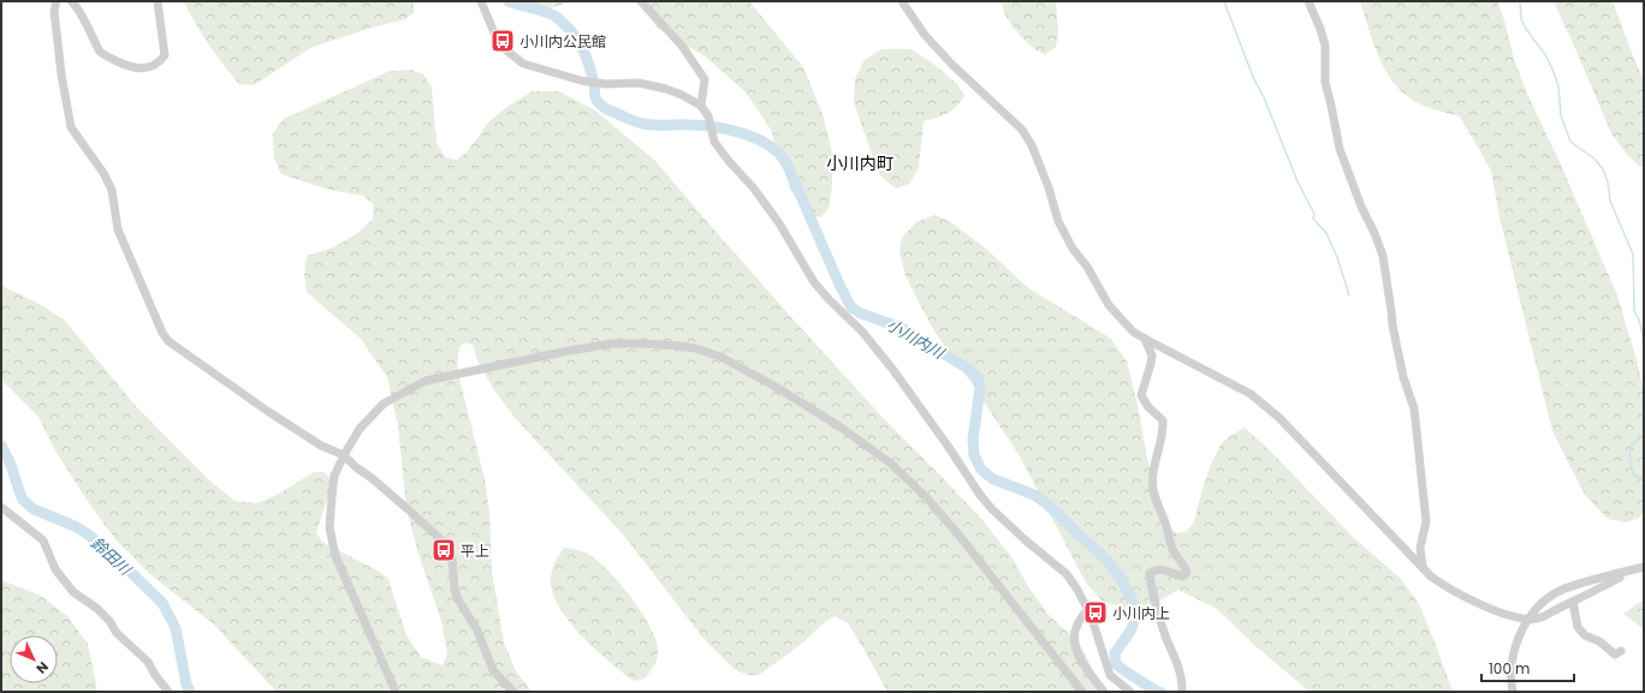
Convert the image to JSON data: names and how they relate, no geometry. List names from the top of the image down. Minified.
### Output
{"districts":["小川内町"],"water":["小川内川","鈴田川"],"places":{"bus stop":["小川内公民館","平上","小川内上"]},"scale_bar":"100 m","north":"bottom right"}
